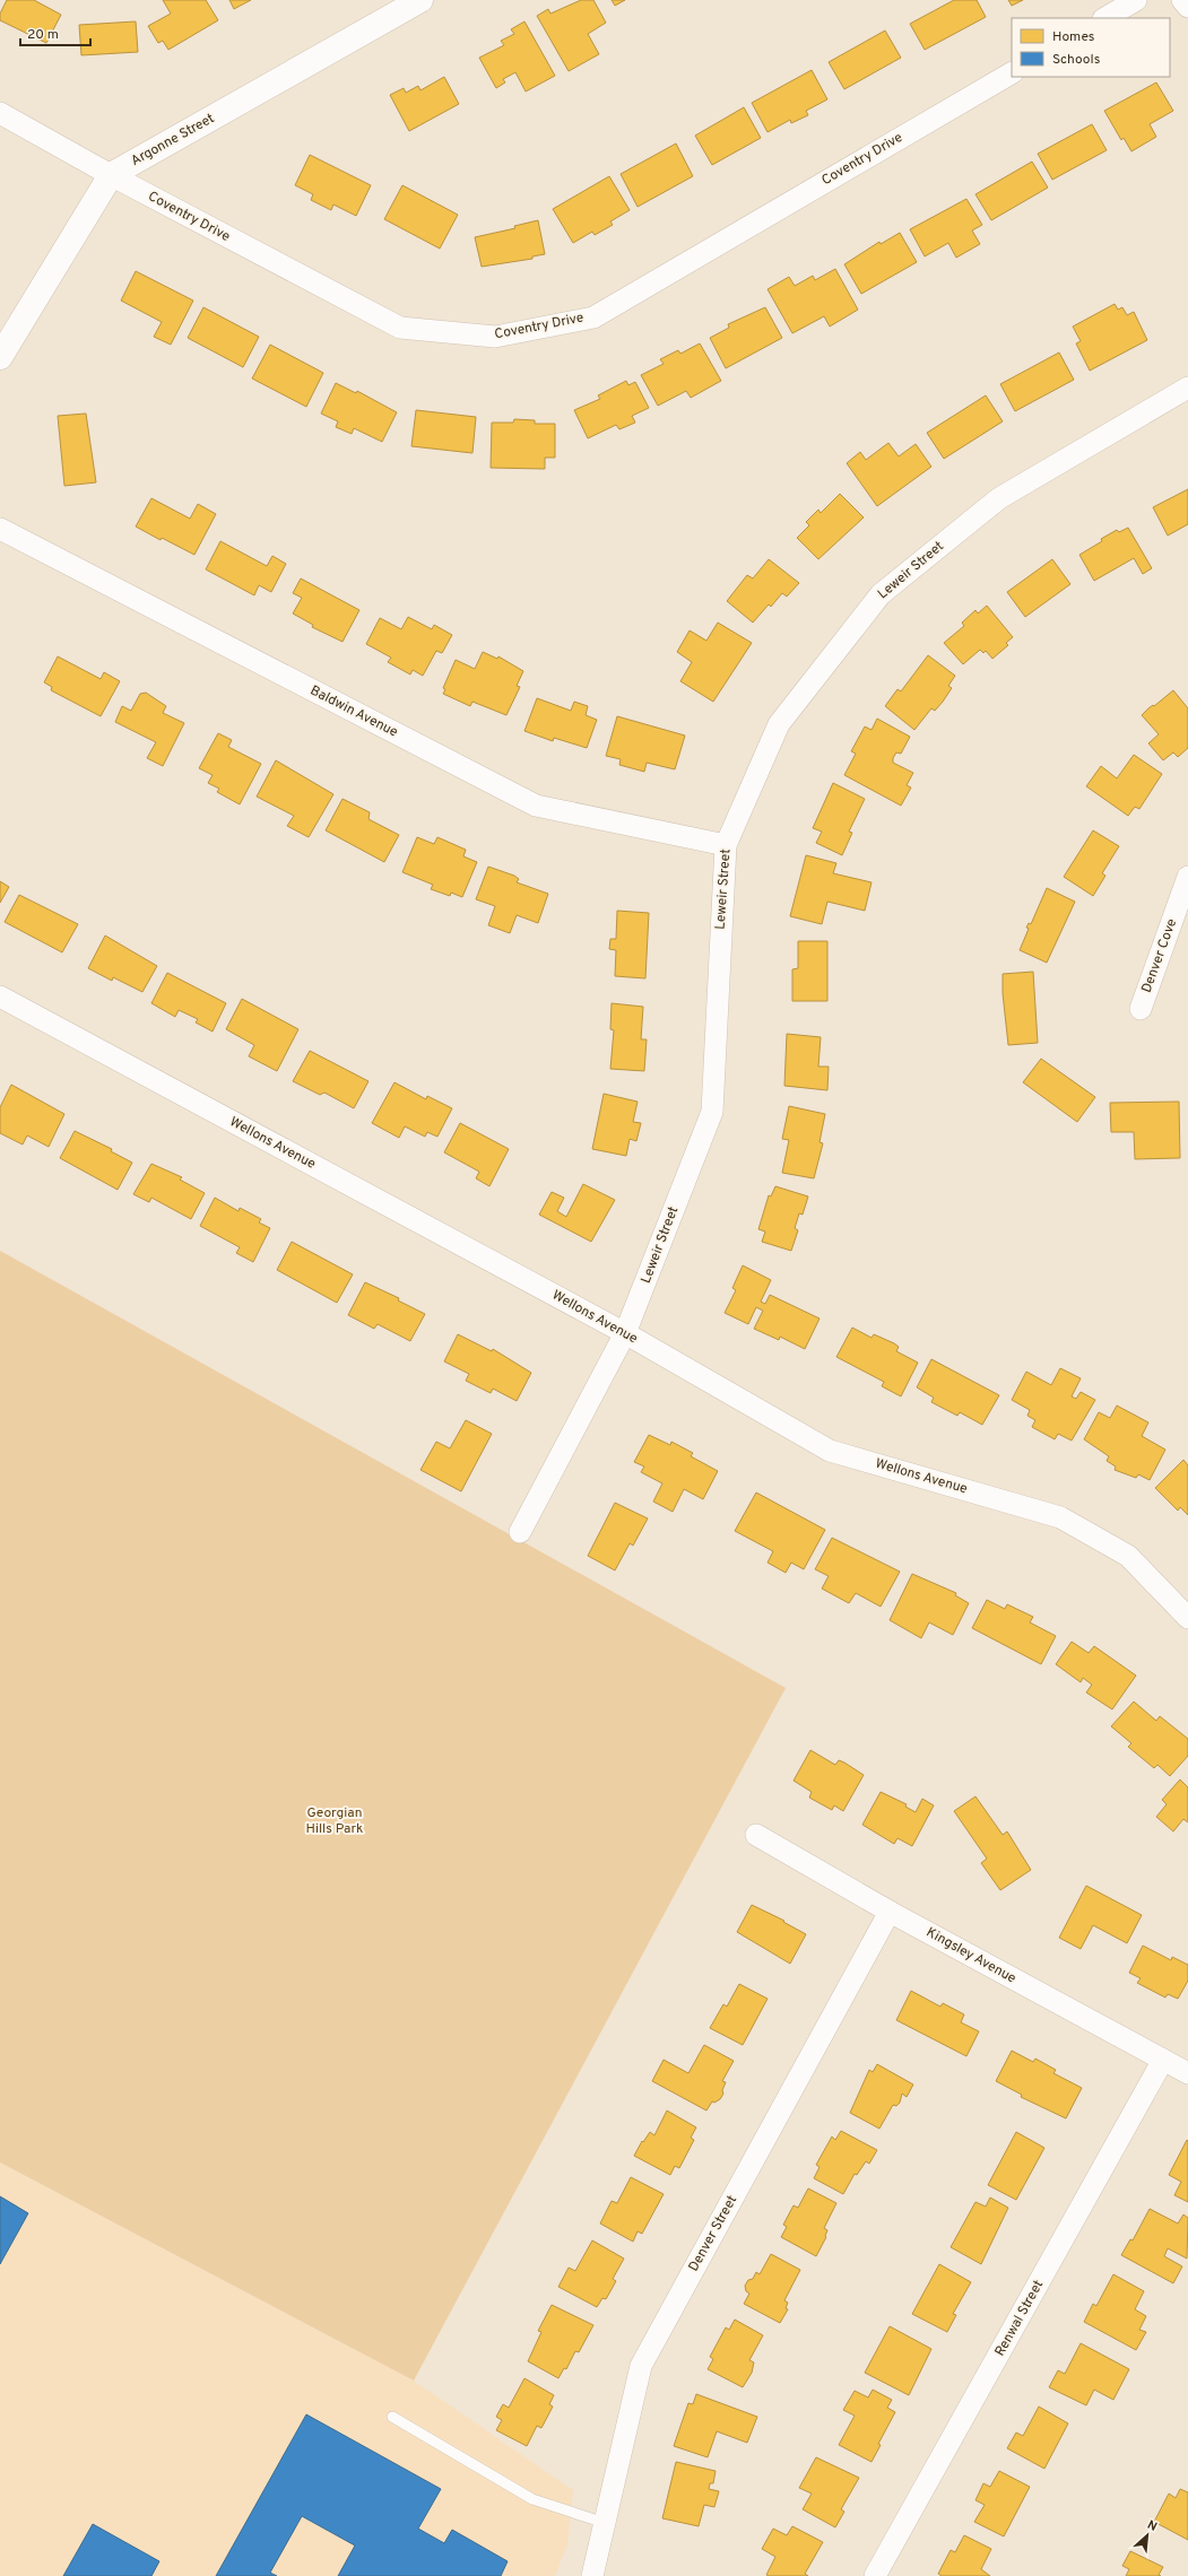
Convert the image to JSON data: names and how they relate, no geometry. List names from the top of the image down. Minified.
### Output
{"streets":{"street":["Argonne Street","Coventry Drive","Leweir Street","Baldwin Avenue","Denver Cove","Wellons Avenue","Kingsley Avenue","Denver Street","Renwal Street"]},"crossings":[["Argonne Street","Coventry Drive"],["Leweir Street","Baldwin Avenue"],["Leweir Street","Wellons Avenue"],["Kingsley Avenue","Denver Street"],["Kingsley Avenue","Renwal Street"]],"parks":["Georgian Hills Park"],"legend":["Homes","Schools"],"scale_bar":"20 m","north":"top right"}
